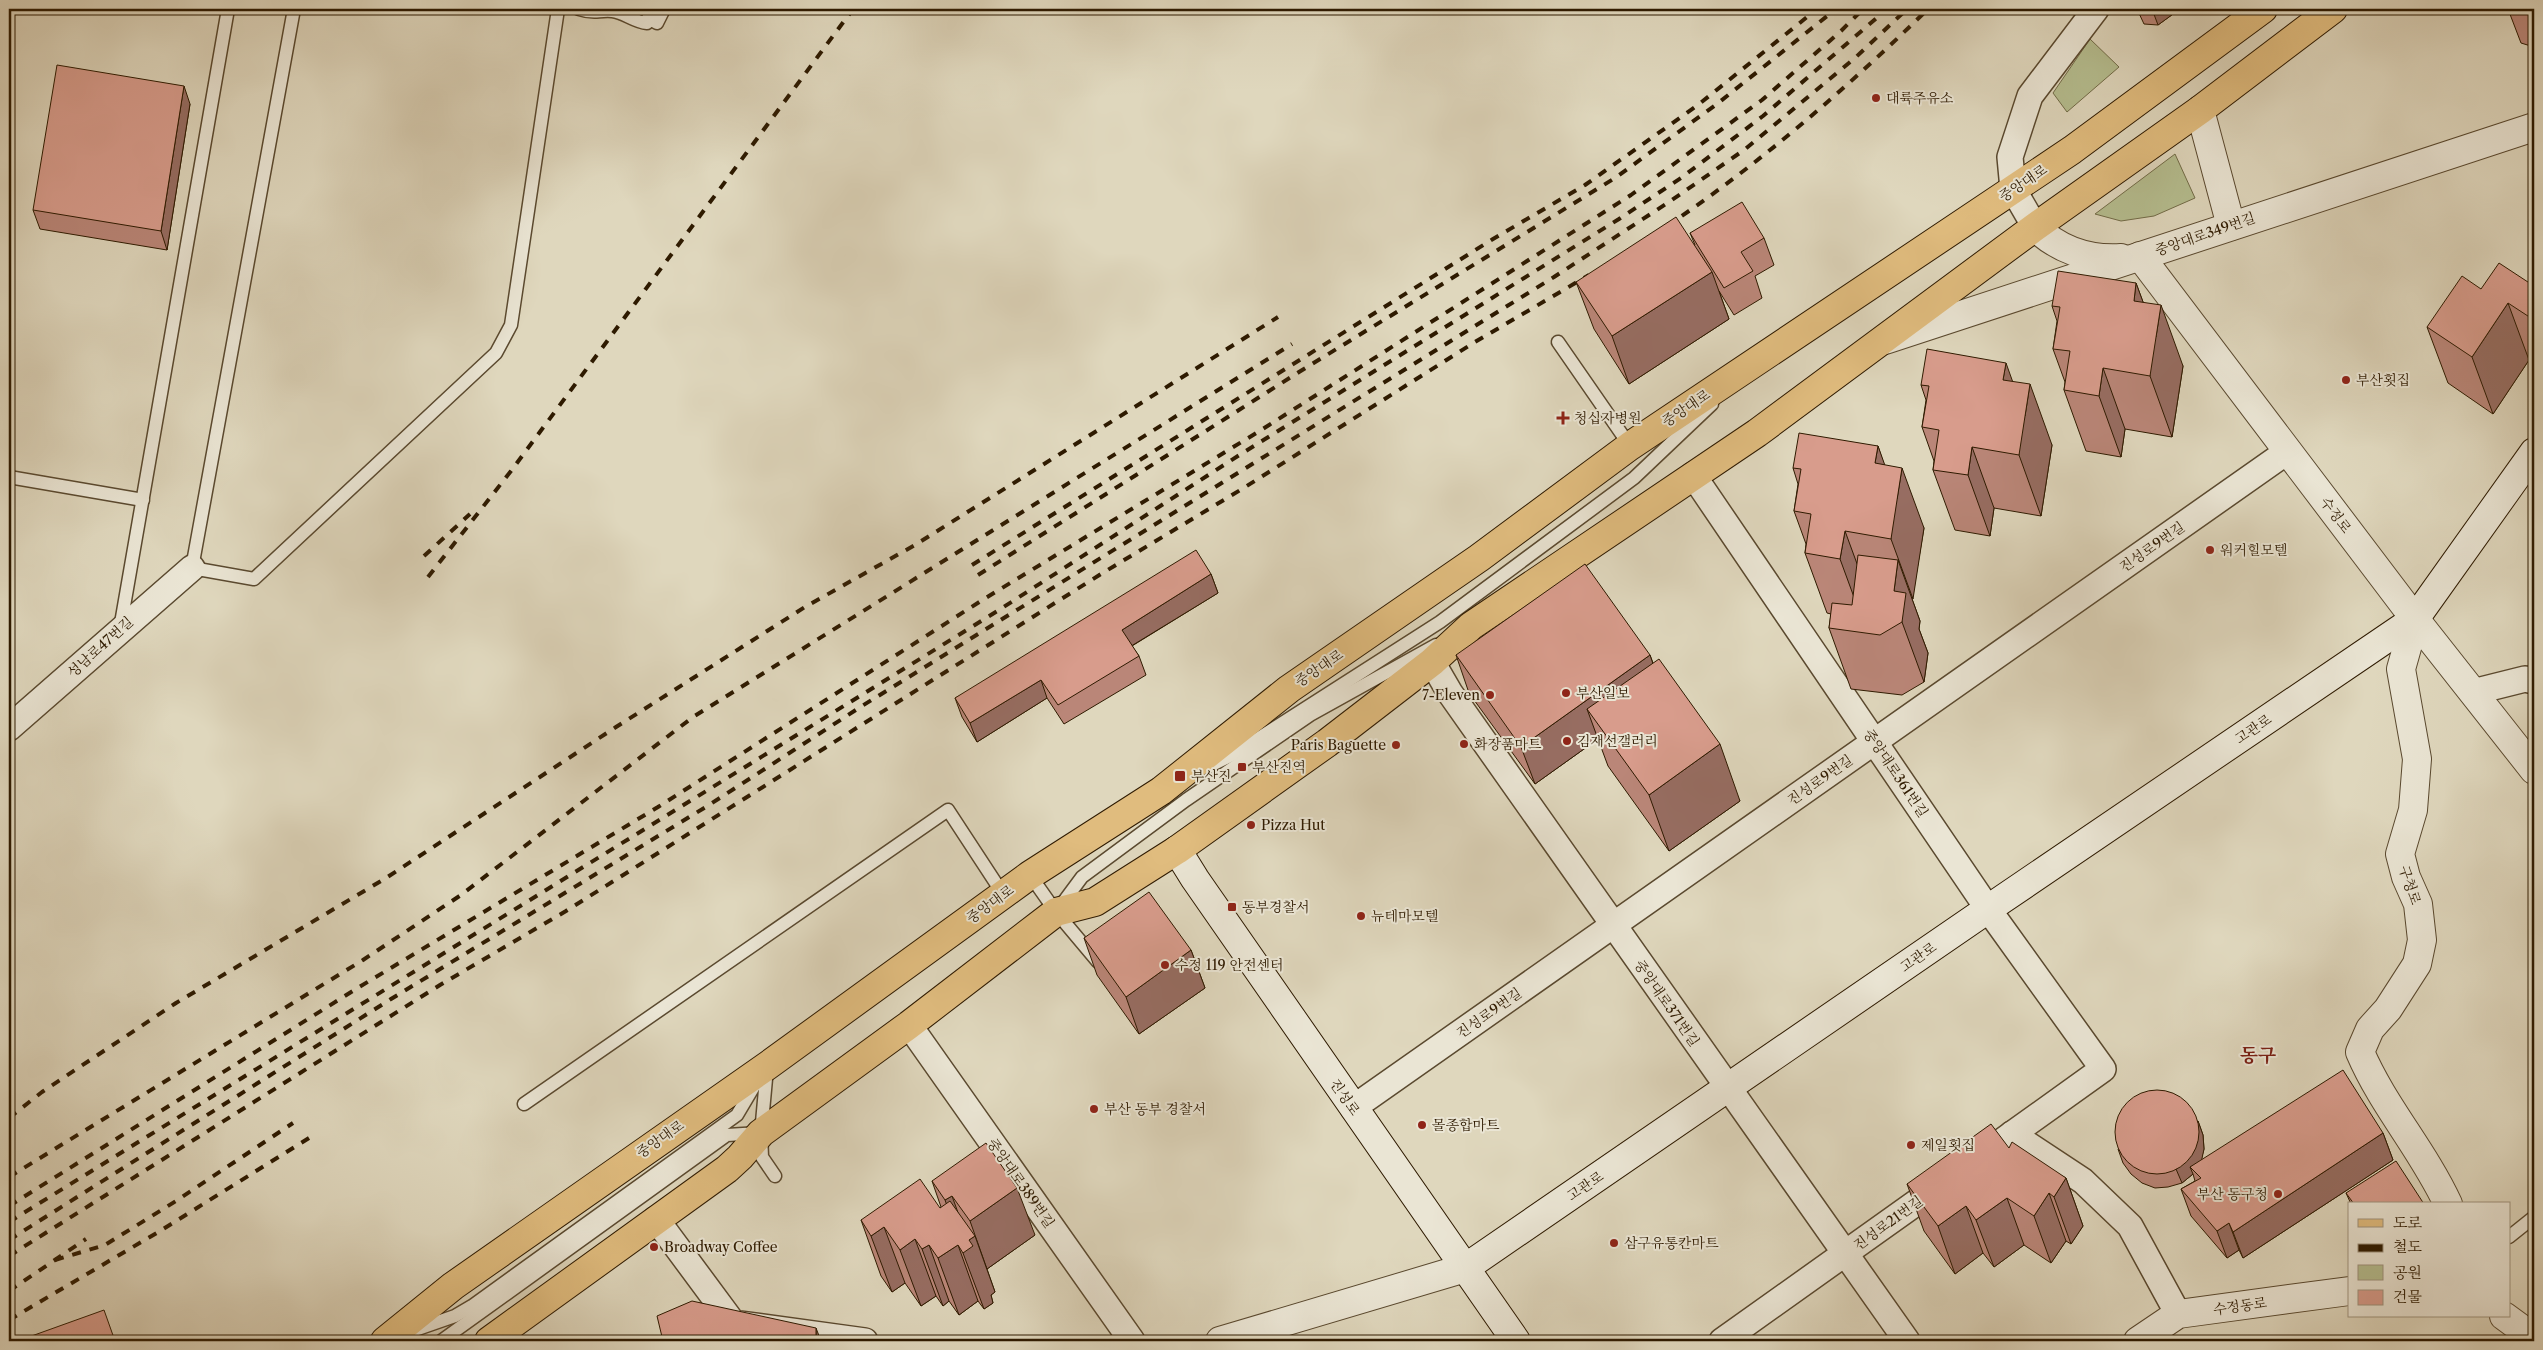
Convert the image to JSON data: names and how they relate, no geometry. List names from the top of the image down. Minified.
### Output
{"streets":{"main road":["중앙대로"],"street":["중앙대로349번길","수정로","진성로9번길","성남로47번길","고관로","중앙대로361번길","구청로","중앙대로371번길","진성로","중앙대로389번길","진성로21번길","수정동로"]},"crossings":[["중앙대로349번길","수정로"],["수정로","진성로9번길"],["수정로","고관로"],["수정로","구청로"],["진성로9번길","중앙대로361번길"],["진성로9번길","중앙대로371번길"],["진성로9번길","진성로"],["고관로","중앙대로361번길"],["고관로","구청로"],["고관로","중앙대로371번길"],["고관로","진성로"],["중앙대로361번길","진성로21번길"],["중앙대로371번길","진성로21번길"]],"districts":["동구"],"places":{"other":["대륙주유소","부산횟집","워커힐모텔","부산일보","7-Eleven","김재선갤러리","화장품마트","Paris Baguette","Pizza Hut","뉴테마모텔","수정 119 안전센터","부산 동부 경찰서","몰종합마트","제일횟집","부산 동구청","삼구유통칸마트","Broadway Coffee"],"health":["청십자병원"],"transit":["부산진역","부산진","동부경찰서"]},"legend":["도로","철도","공원","건물"]}
